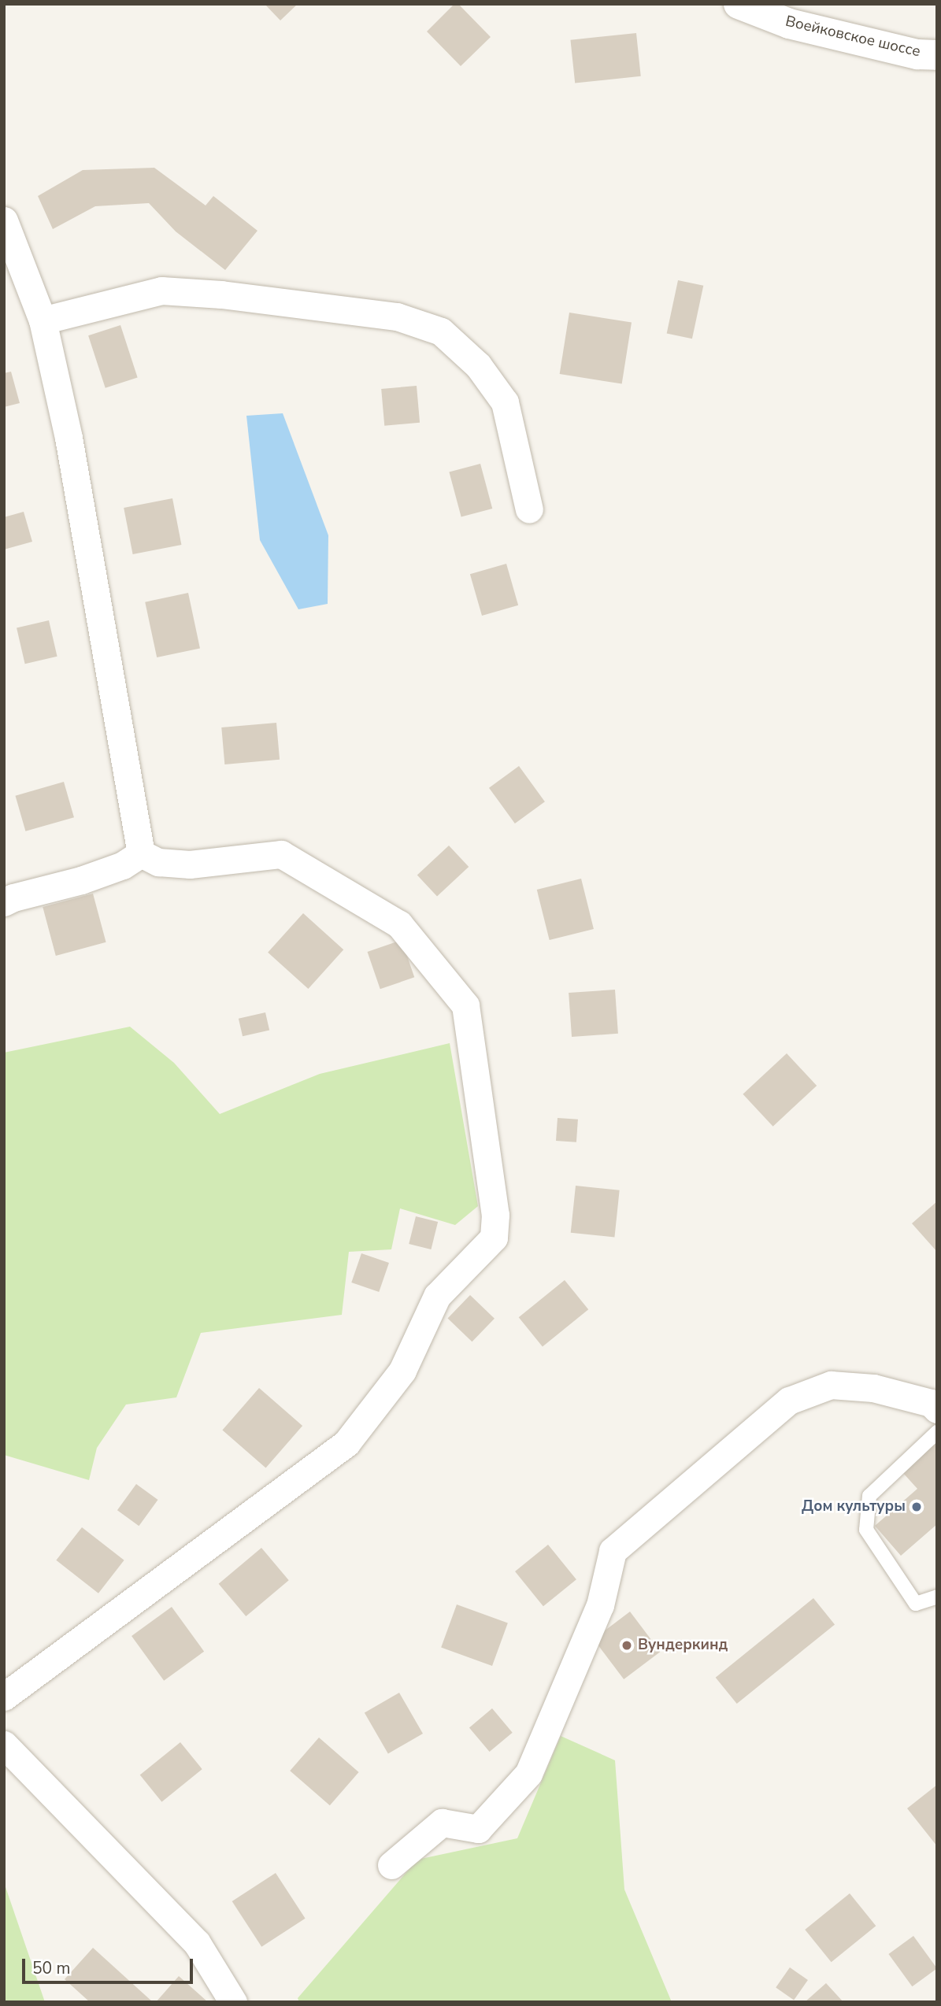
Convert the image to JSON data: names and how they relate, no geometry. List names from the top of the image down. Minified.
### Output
{"streets":{"street":["Воейковское шоссе"]},"places":["Дом культуры","Вундеркинд"],"scale_bar":"50 m"}
